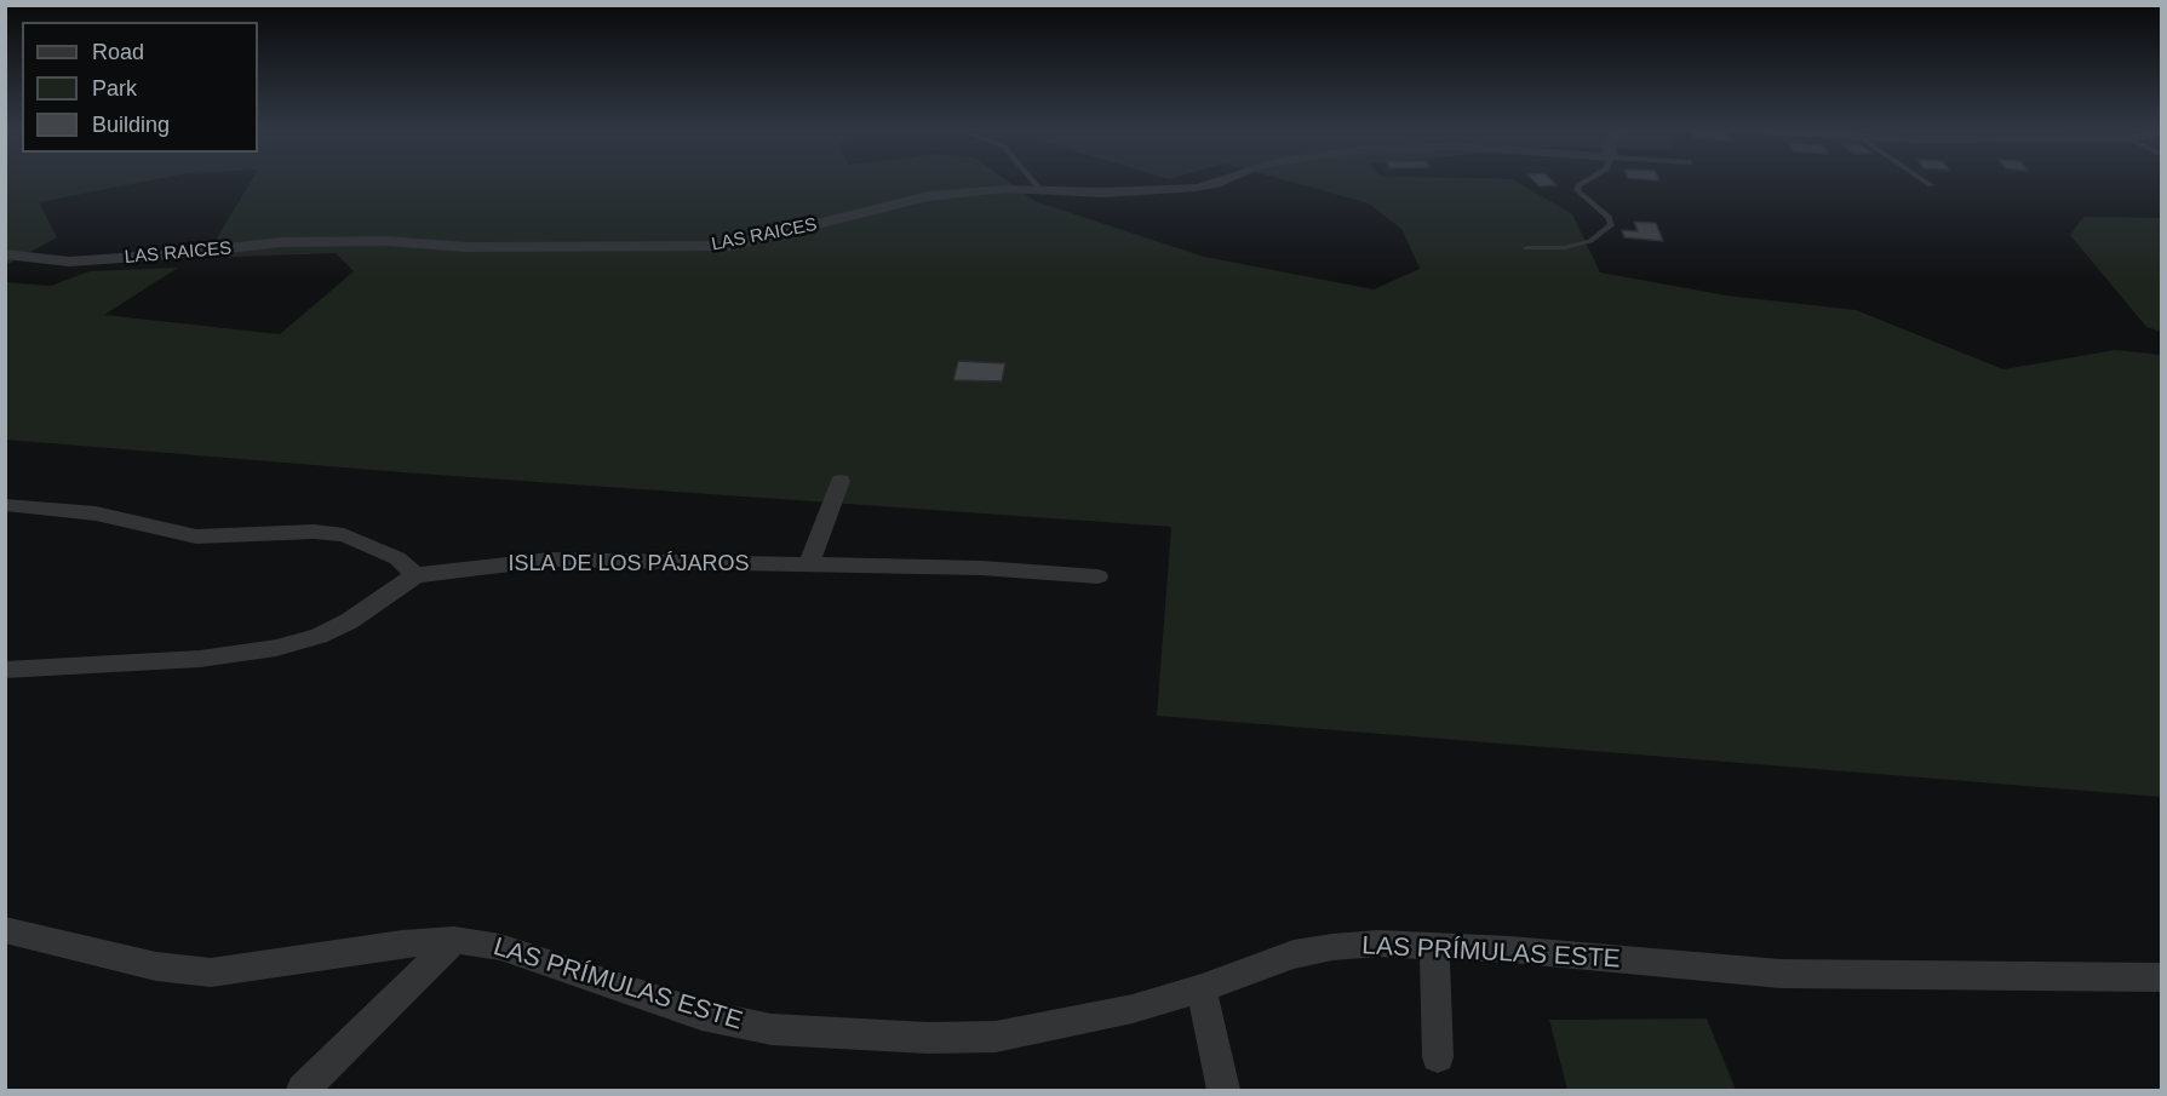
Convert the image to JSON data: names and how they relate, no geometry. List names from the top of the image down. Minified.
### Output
{"streets":{"street":["LAS RAICES","ISLA DE LOS PÁJAROS","LAS PRÍMULAS ESTE"]},"legend":["Road","Park","Building"]}
